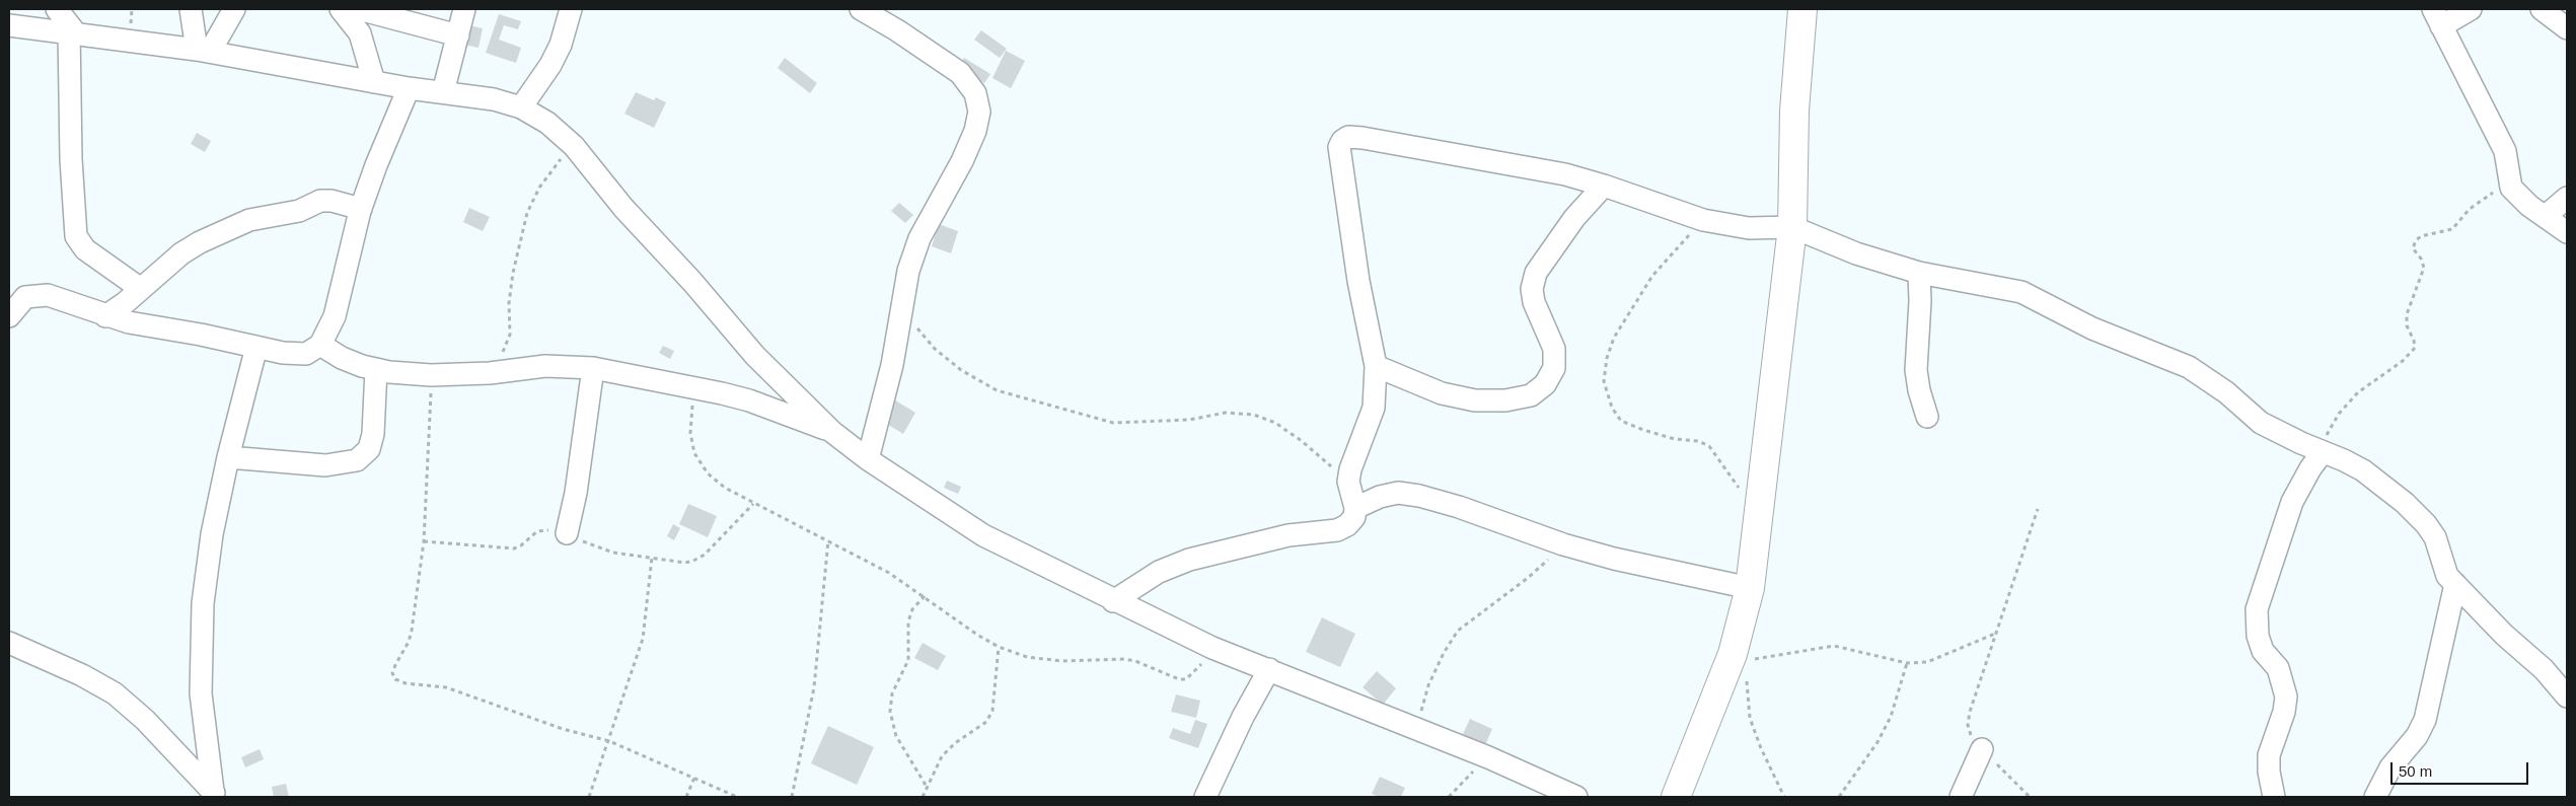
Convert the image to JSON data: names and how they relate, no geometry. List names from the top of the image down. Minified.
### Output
{"scale_bar":"50 m"}
